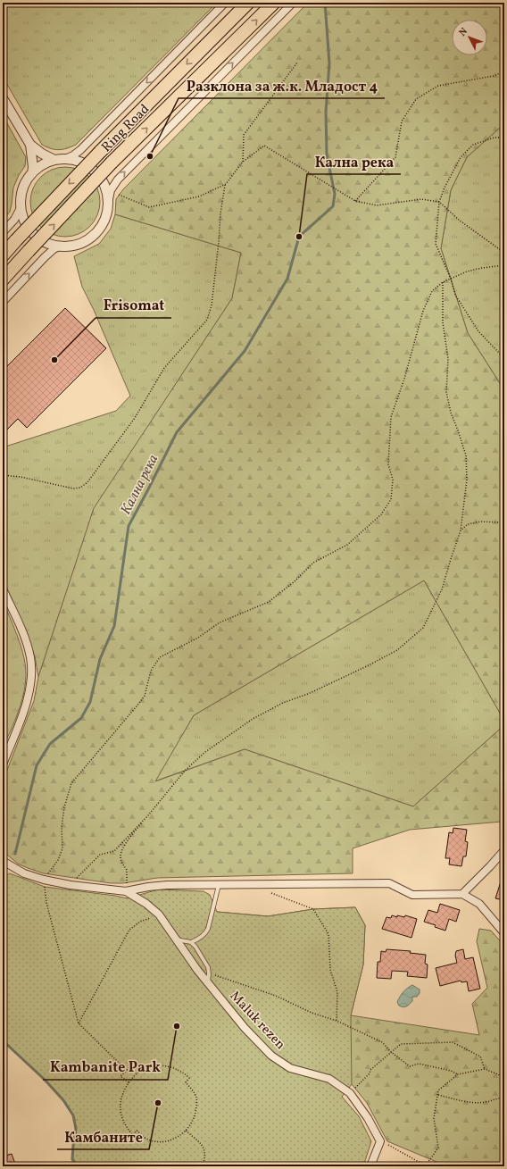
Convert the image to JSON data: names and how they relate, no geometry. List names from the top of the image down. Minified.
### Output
{"streets":{"highway":["Ring Road"],"street":["Maluk rezen"]},"water":["Кална река"],"places":["Разклона за ж.к. Младост 4","Кална река","Frisomat","Kambanite Park","Камбаните"],"north":"top left"}
